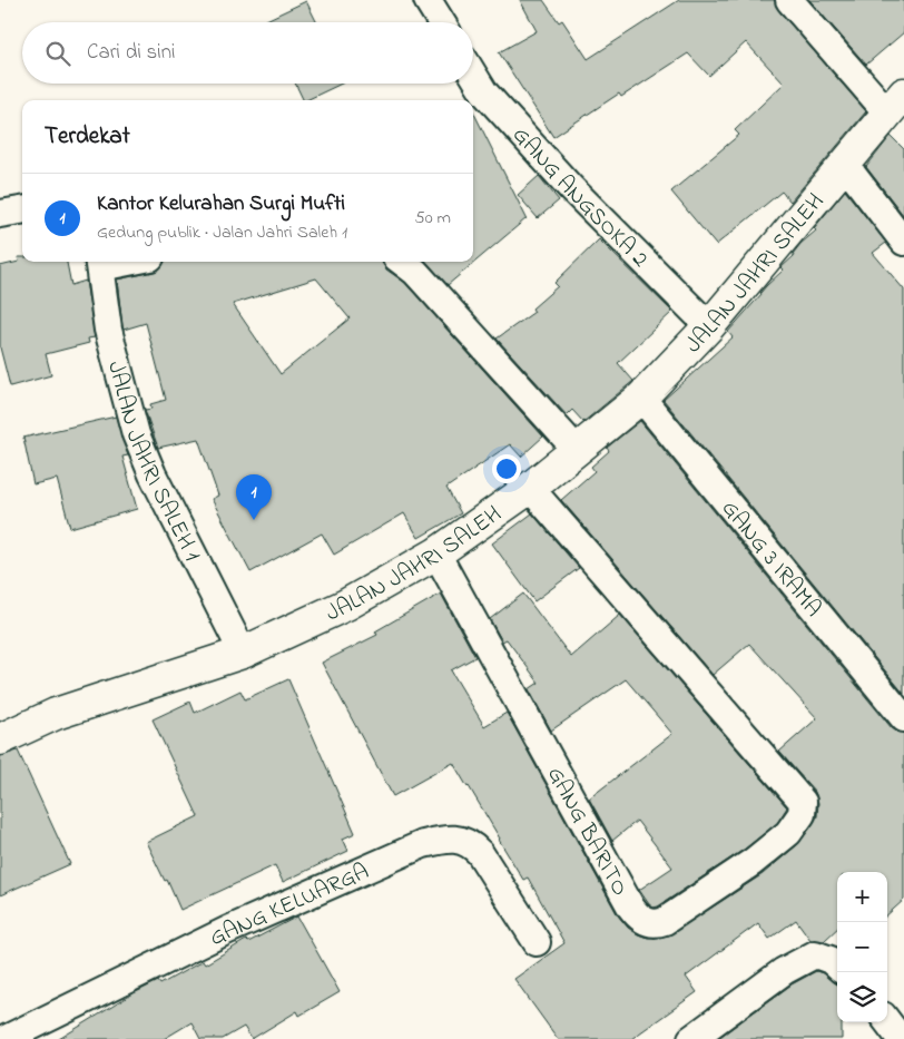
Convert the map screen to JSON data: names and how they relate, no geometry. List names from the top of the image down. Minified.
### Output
{"streets":{"street":["GANG ANGSOKA 2","JALAN JAHRI SALEH","JALAN JAHRI SALEH 1","GANG 3 IRAMA","GANG BARITO","GANG KELUARGA"]},"crossings":[["GANG ANGSOKA 2","JALAN JAHRI SALEH"],["JALAN JAHRI SALEH","JALAN JAHRI SALEH 1"],["JALAN JAHRI SALEH","GANG 3 IRAMA"],["JALAN JAHRI SALEH","GANG BARITO"]],"page":{"search":"Cari di sini","heading":"Terdekat","list":[{"mark":"1","name":"Kantor Kelurahan Surgi Mufti","note":"Gedung publik · Jalan Jahri Saleh 1","value":"50 m"}],"pins":"1","map_buttons":["+","−"]}}
